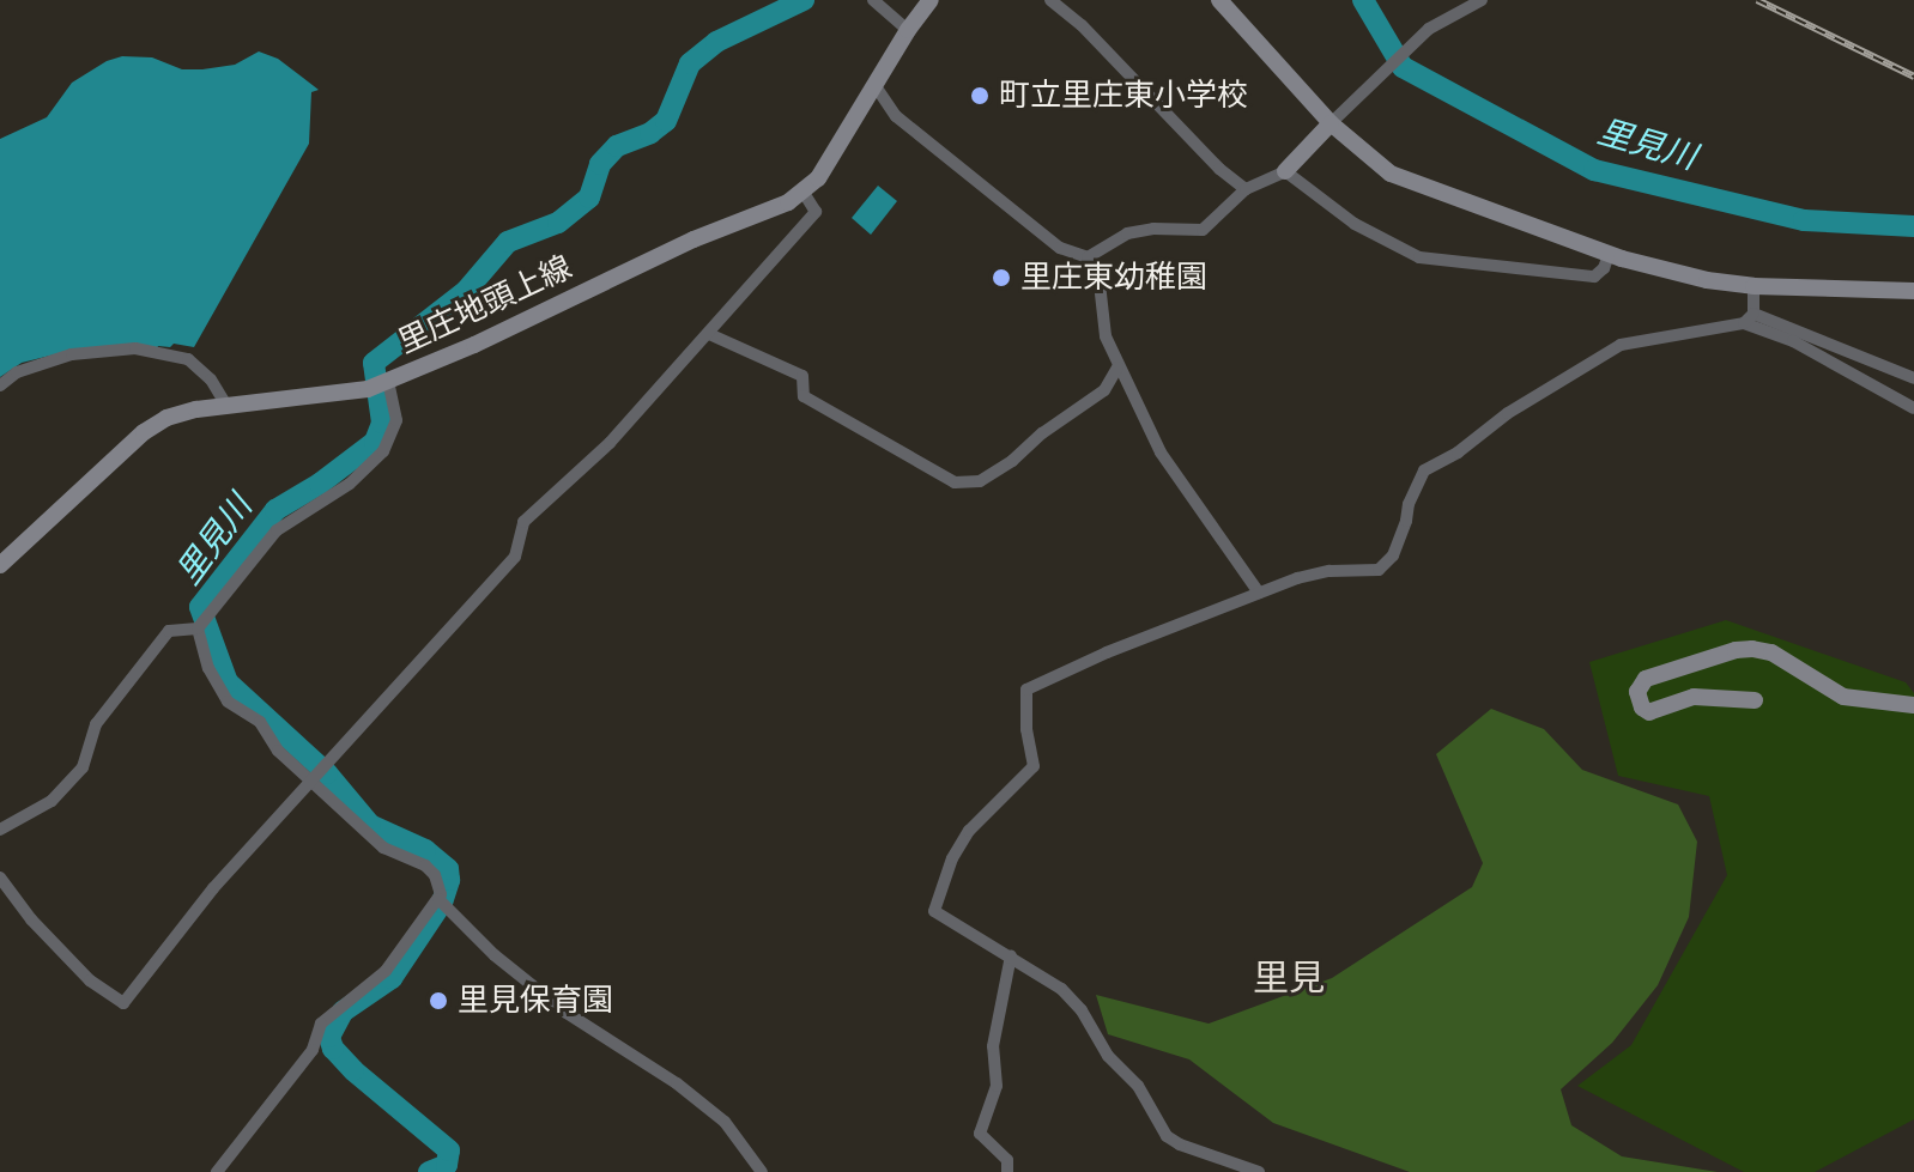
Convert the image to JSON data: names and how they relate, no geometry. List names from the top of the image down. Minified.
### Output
{"streets":{"street":["里庄地頭上線"]},"districts":["里見"],"water":["里見川"],"places":["町立里庄東小学校","里庄東幼稚園","里見保育園"]}
